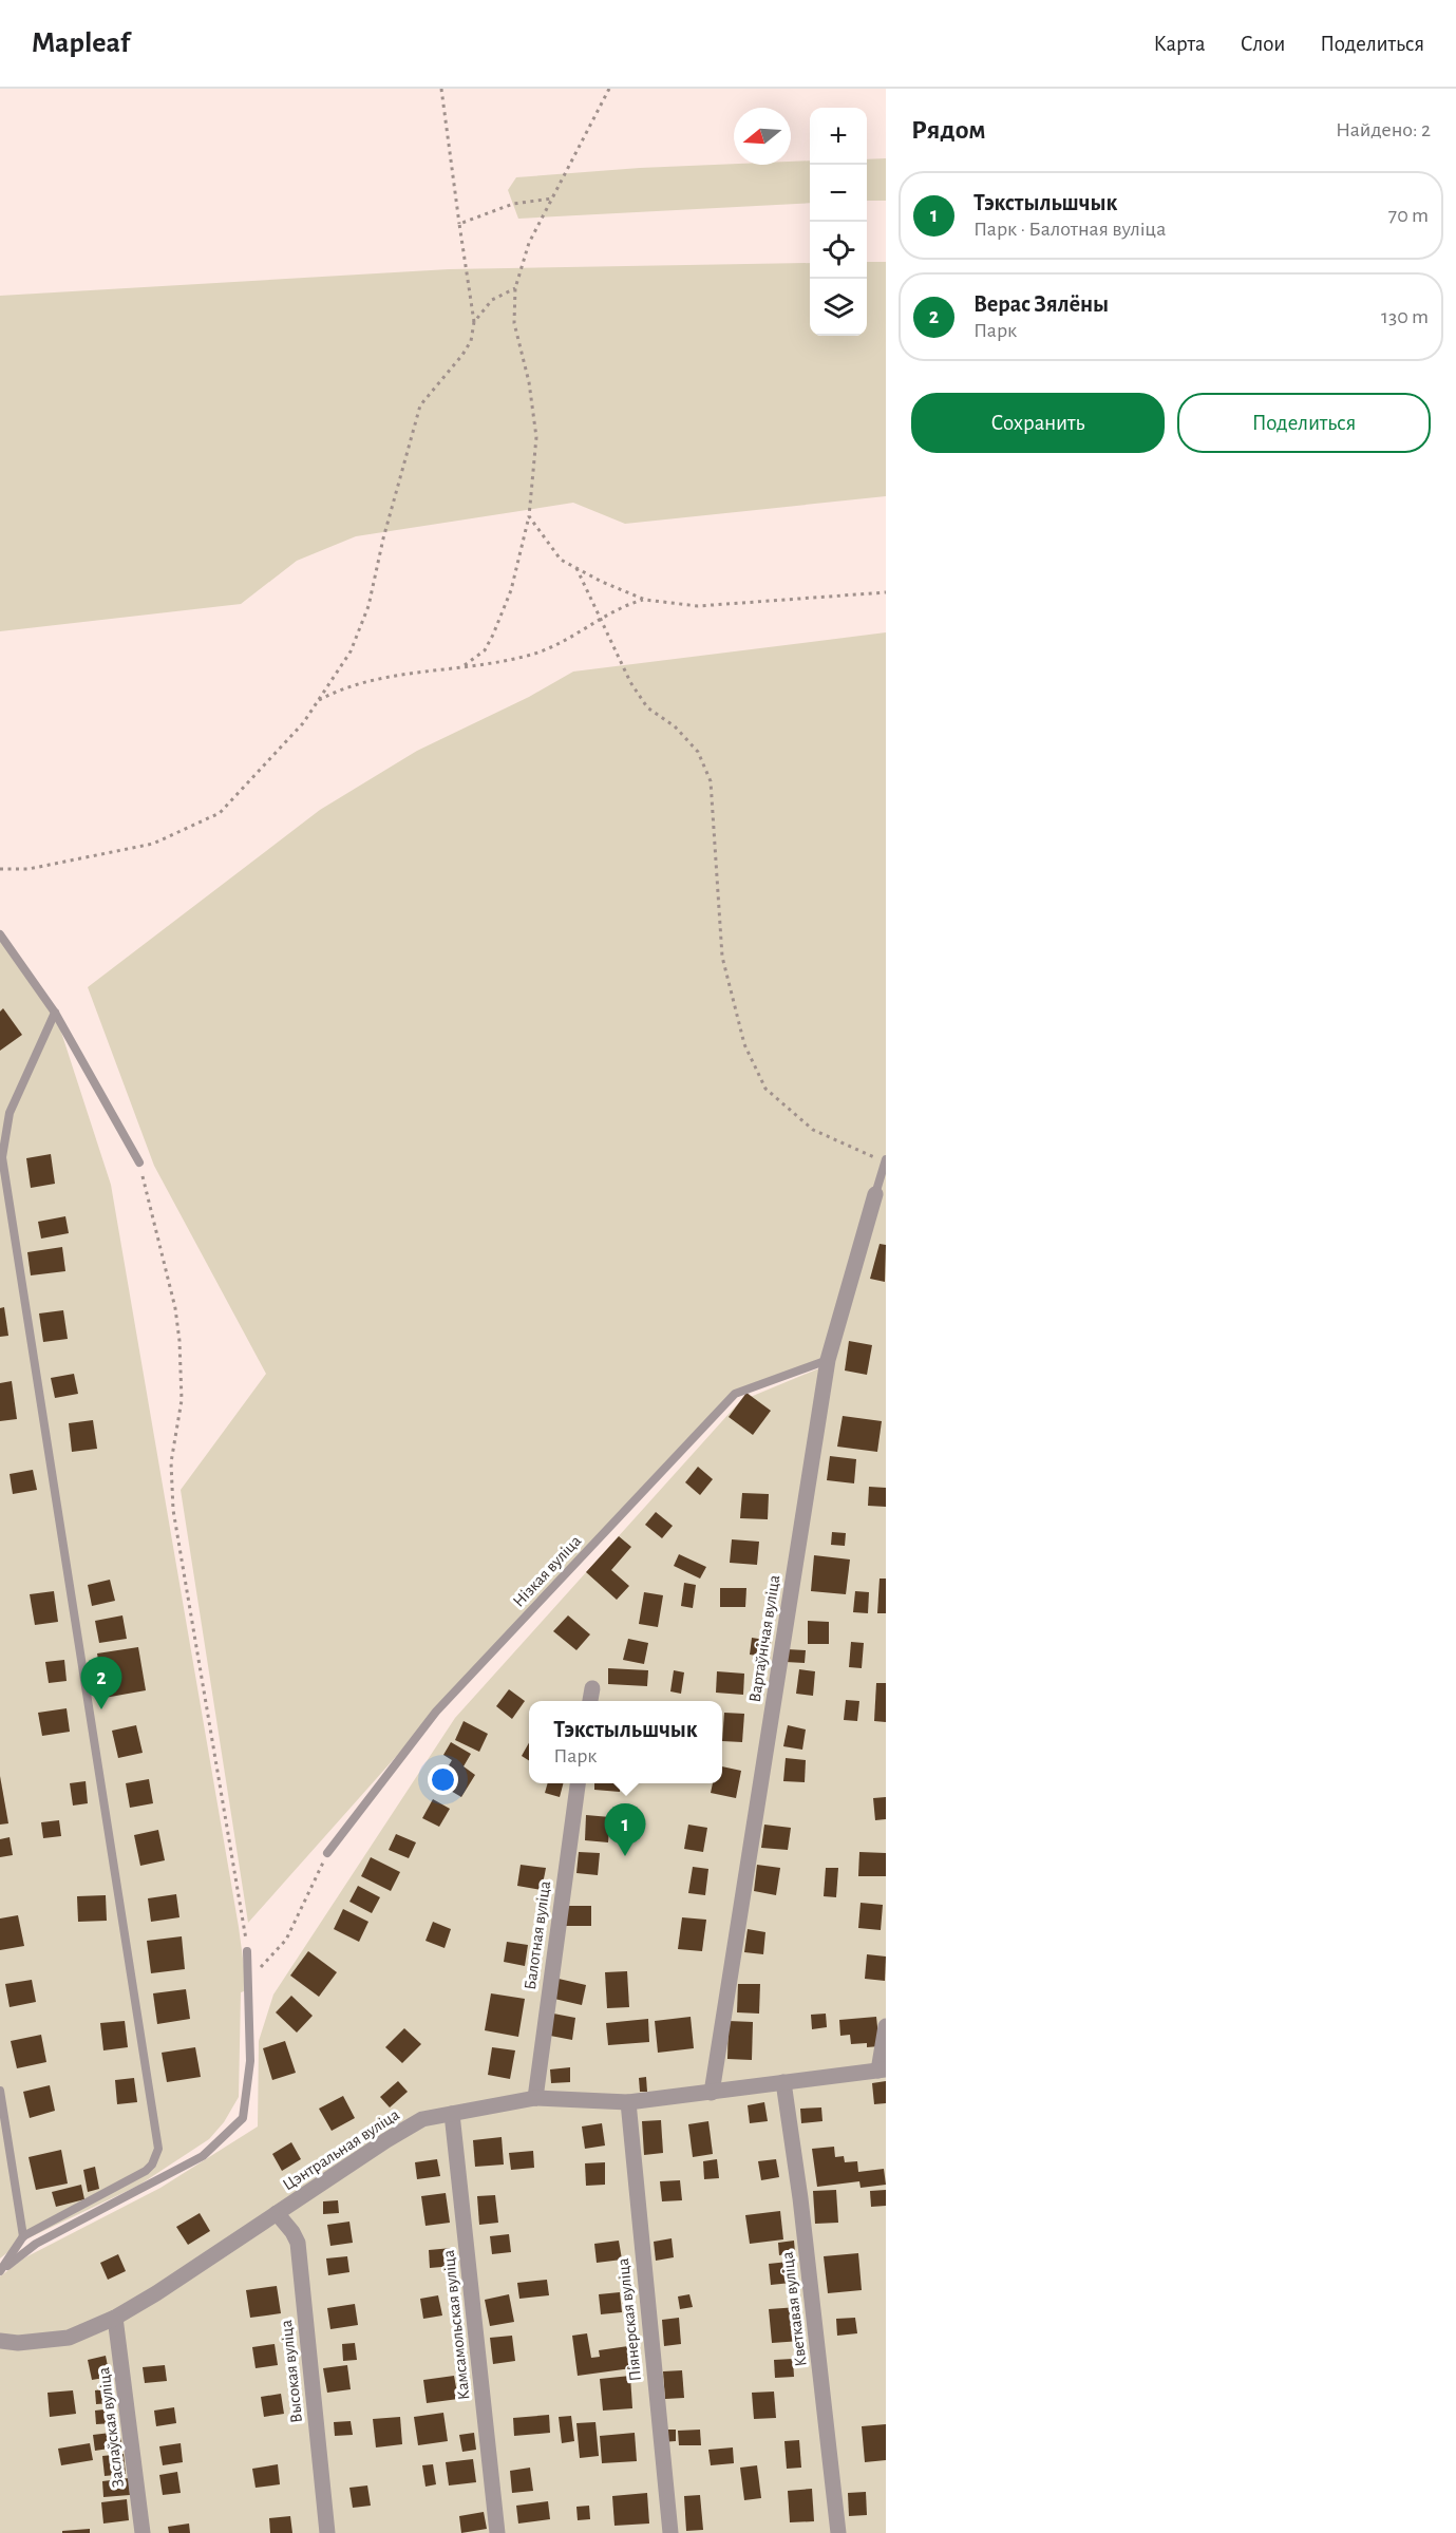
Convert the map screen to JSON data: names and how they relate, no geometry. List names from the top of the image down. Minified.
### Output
{"streets":{"street":["Вартаўнічая вуліца","Балотная вуліца","Цэнтральная вуліца","Кветкавая вуліца","Піянерская вуліца","Камсамольская вуліца","Высокая вуліца","Заслаўская вуліца"],"lane":["Нізкая вуліца"]},"crossings":[["Нізкая вуліца","Вартаўнічая вуліца"],["Вартаўнічая вуліца","Цэнтральная вуліца"],["Балотная вуліца","Цэнтральная вуліца"],["Цэнтральная вуліца","Кветкавая вуліца"],["Цэнтральная вуліца","Піянерская вуліца"],["Цэнтральная вуліца","Камсамольская вуліца"],["Цэнтральная вуліца","Высокая вуліца"],["Цэнтральная вуліца","Заслаўская вуліца"]],"north":"left","page":{"header":"Mapleaf","nav":["Карта","Слои","Поделиться"],"heading":["Рядом","Найдено: 2"],"map_buttons":["+","−"],"list":[{"mark":"1","name":"Тэкстыльшчык","note":"Парк · Балотная вуліца","value":"70 m"},{"mark":"2","name":"Верас Зялёны","note":"Парк","value":"130 m"}],"buttons":["Сохранить","Поделиться"],"pins":["2","1"],"popup":["Тэкстыльшчык","Парк"]}}
